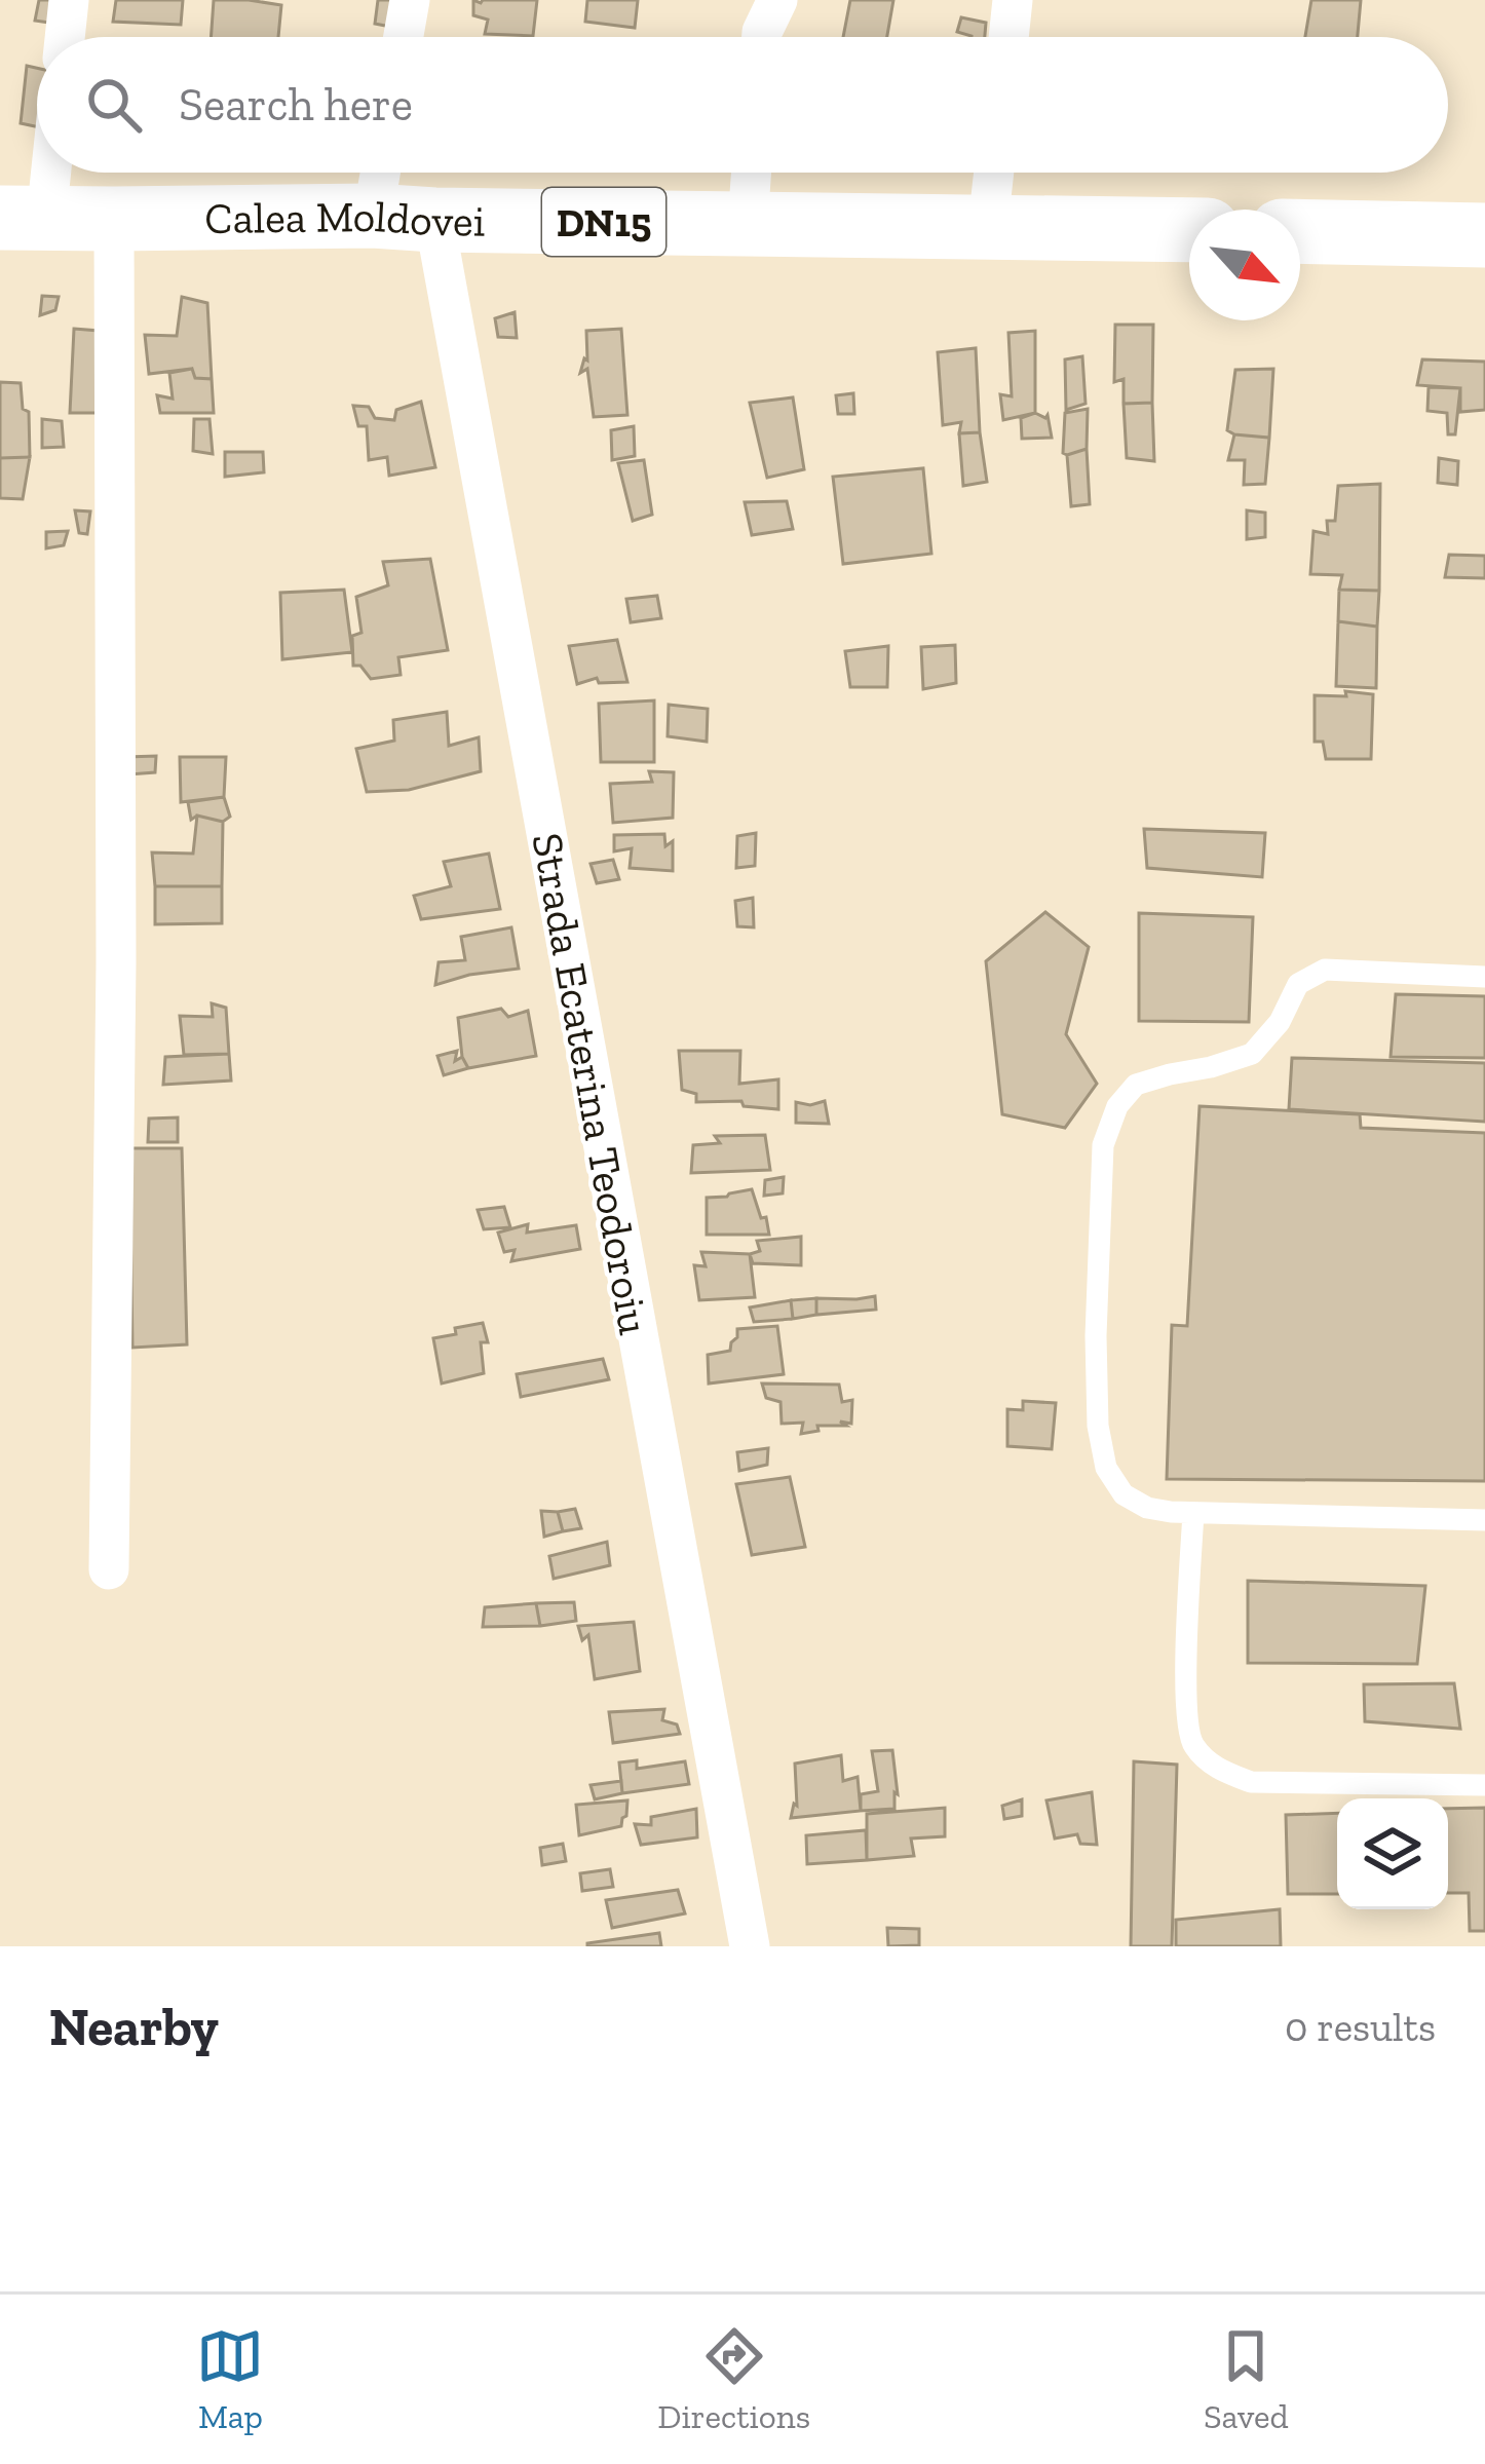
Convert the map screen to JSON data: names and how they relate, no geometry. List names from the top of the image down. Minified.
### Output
{"streets":{"main road":["Calea Moldovei","DN15"],"street":["Strada Ecaterina Teodoroiu"]},"crossings":[["Calea Moldovei","Strada Ecaterina Teodoroiu"]],"north":"bottom right","page":{"search":"Search here","heading":["Nearby","0 results"],"nav":["Map","Directions","Saved"]}}
